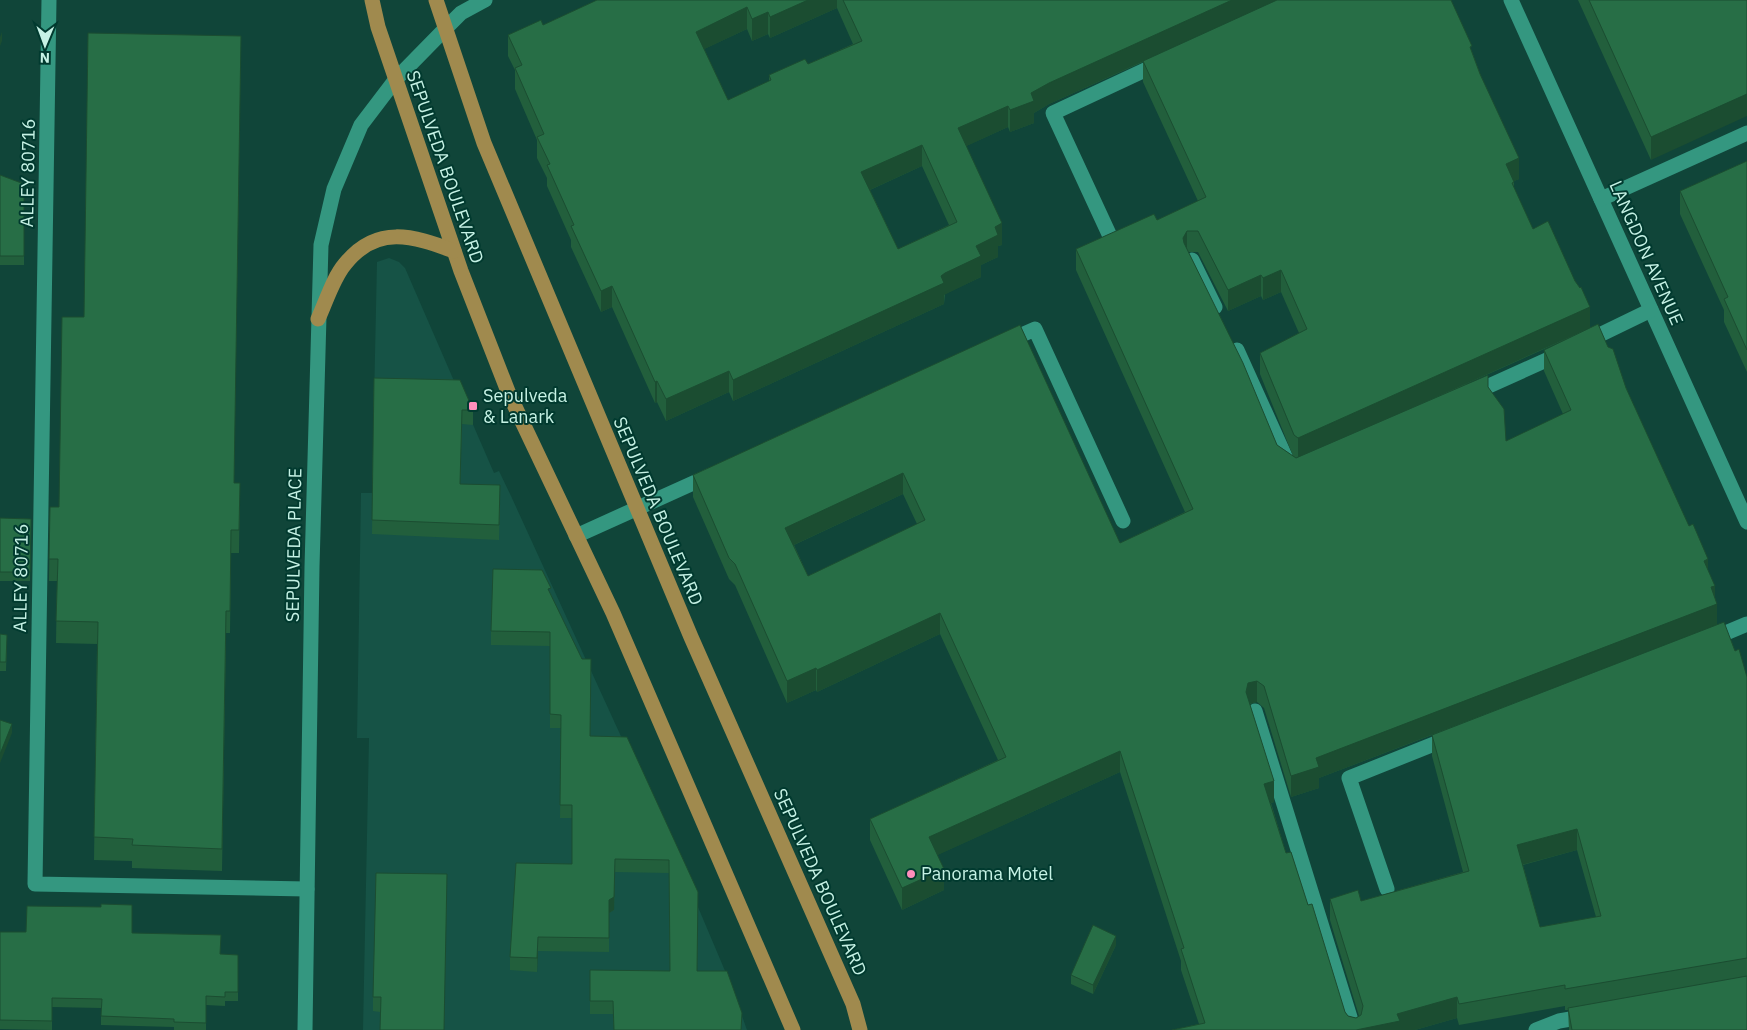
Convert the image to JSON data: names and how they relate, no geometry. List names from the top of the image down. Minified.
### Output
{"streets":{"main road":["SEPULVEDA BOULEVARD"],"street":["ALLEY 80716","LANGDON AVENUE","SEPULVEDA PLACE"]},"crossings":[["SEPULVEDA BOULEVARD","SEPULVEDA PLACE"],["ALLEY 80716","SEPULVEDA PLACE"]],"places":{"transit":["Sepulveda & Lanark"],"other":["Panorama Motel"]},"north":"bottom"}
